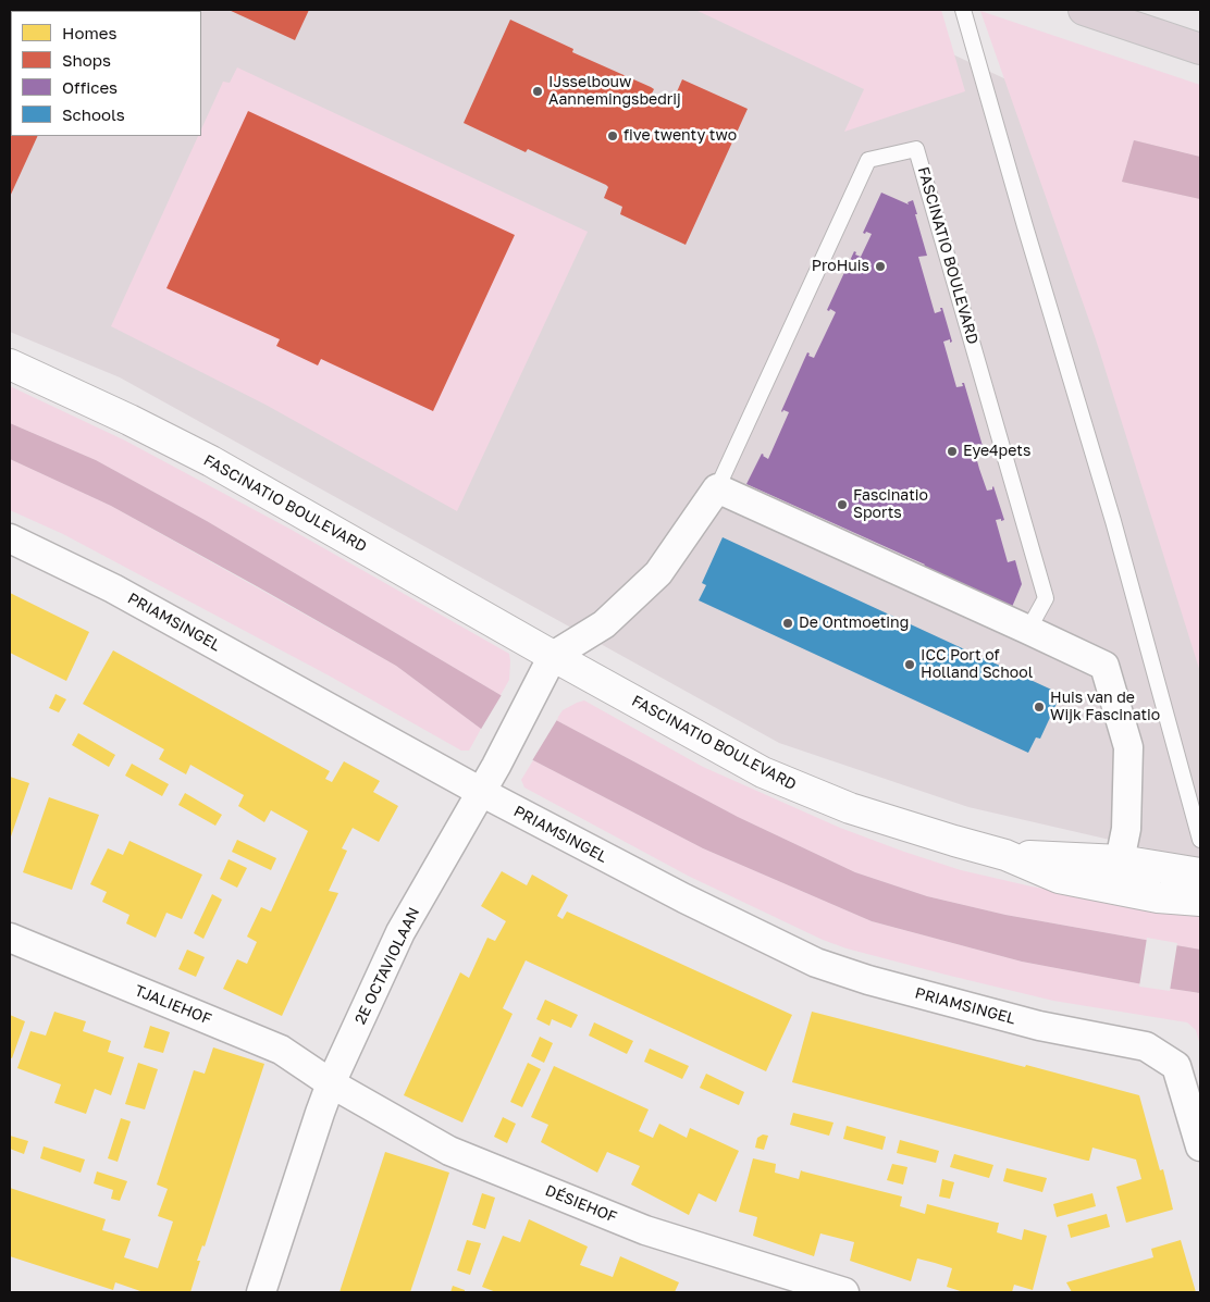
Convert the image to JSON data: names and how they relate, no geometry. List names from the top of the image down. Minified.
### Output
{"streets":{"street":["FASCINATIO BOULEVARD","PRIAMSINGEL","2E OCTAVIOLAAN","TJALIEHOF","DÉSIEHOF"]},"crossings":[["FASCINATIO BOULEVARD","2E OCTAVIOLAAN"],["PRIAMSINGEL","2E OCTAVIOLAAN"],["2E OCTAVIOLAAN","TJALIEHOF"],["2E OCTAVIOLAAN","DÉSIEHOF"],["TJALIEHOF","DÉSIEHOF"]],"places":["IJsselbouw Aannemingsbedrij","five twenty two","ProHuis","Eye4pets","Fascinatio Sports","De Ontmoeting","ICC Port of Holland School","Huis van de Wijk Fascinatio"],"legend":["Homes","Shops","Offices","Schools"]}
